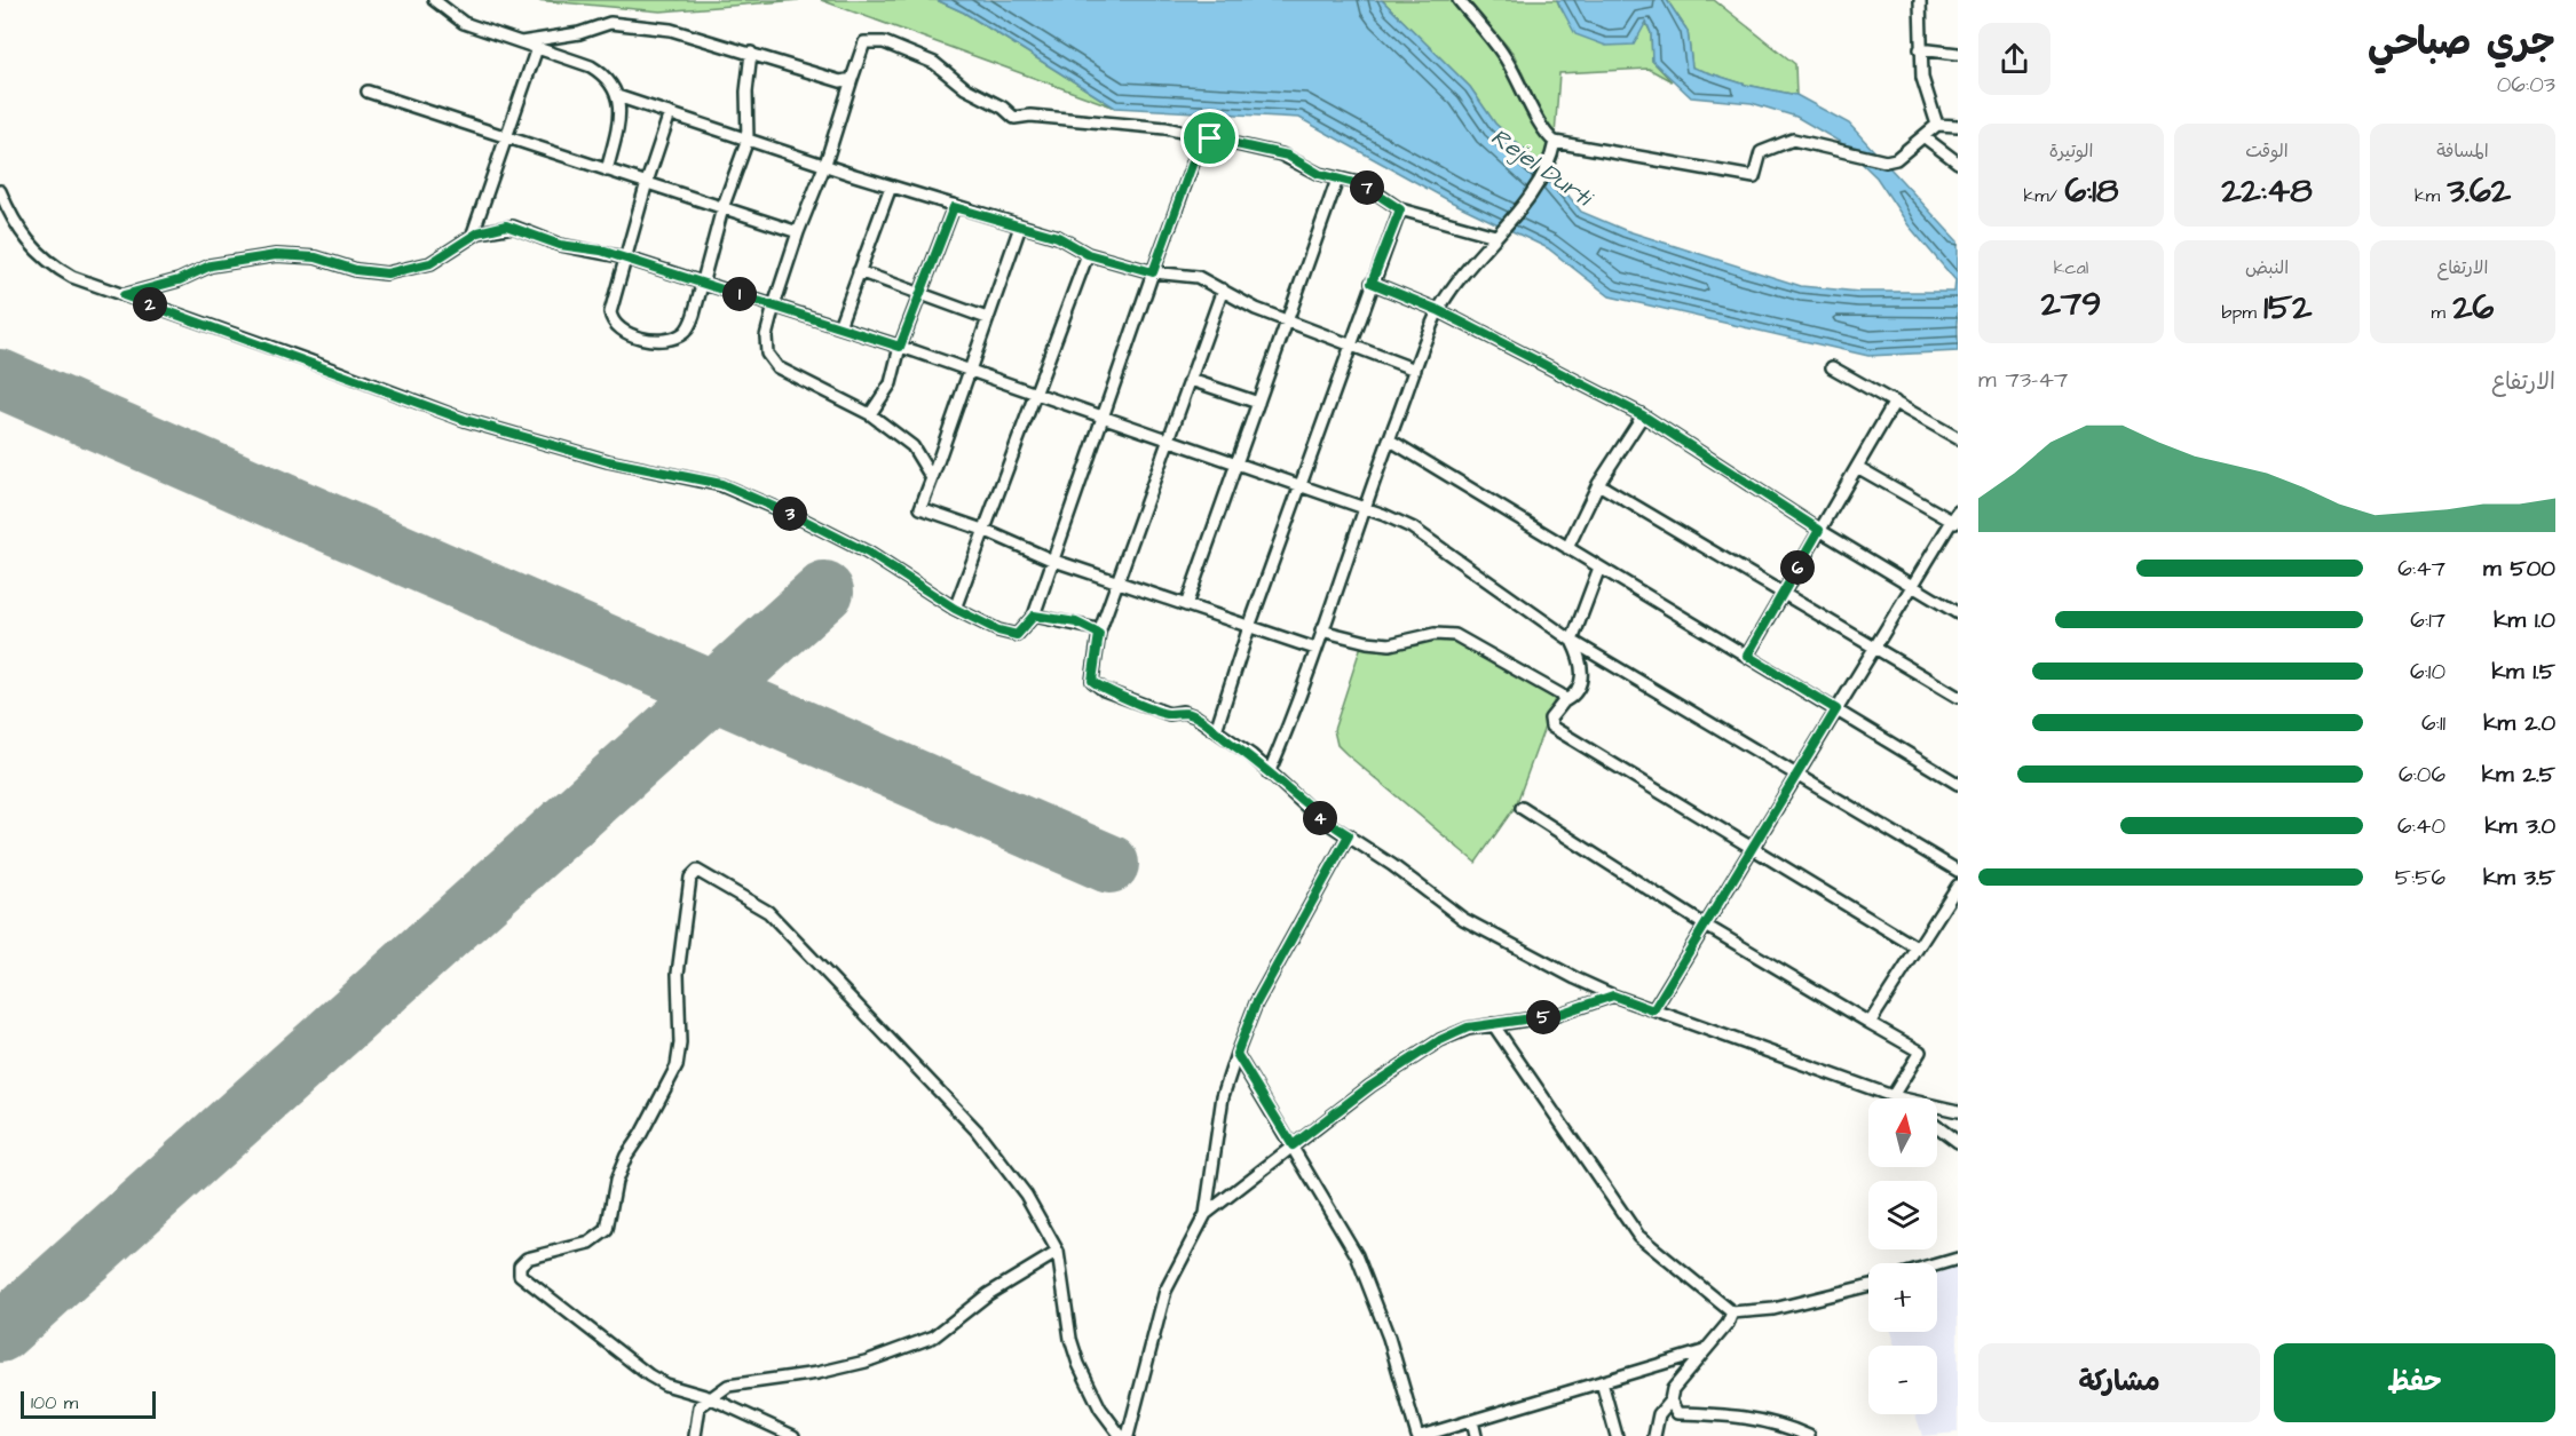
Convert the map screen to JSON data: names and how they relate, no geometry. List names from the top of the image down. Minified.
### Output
{"water":["Rejel Durti"],"scale_bar":"100 m","north":"top","page":{"heading":["جري صباحي","06:03"],"stats":[["المسافة","3.62 km"],["الوقت","22:48"],["الوتيرة","6:18 /km"],["الارتفاع","26 m"],["النبض","152 bpm"],["kcal","279"]],"pins":["7","1","2","3","6","4","5"],"chart":["الارتفاع","47–73 m"],"list":[{"name":"500 m","note":"6:47"},{"name":"1.0 km","note":"6:17"},{"name":"1.5 km","note":"6:10"},{"name":"2.0 km","note":"6:11"},{"name":"2.5 km","note":"6:06"},{"name":"3.0 km","note":"6:40"},{"name":"3.5 km","note":"5:56"}],"map_buttons":["+","−"],"buttons":["حفظ","مشاركة"],"scale":"100 m"}}
